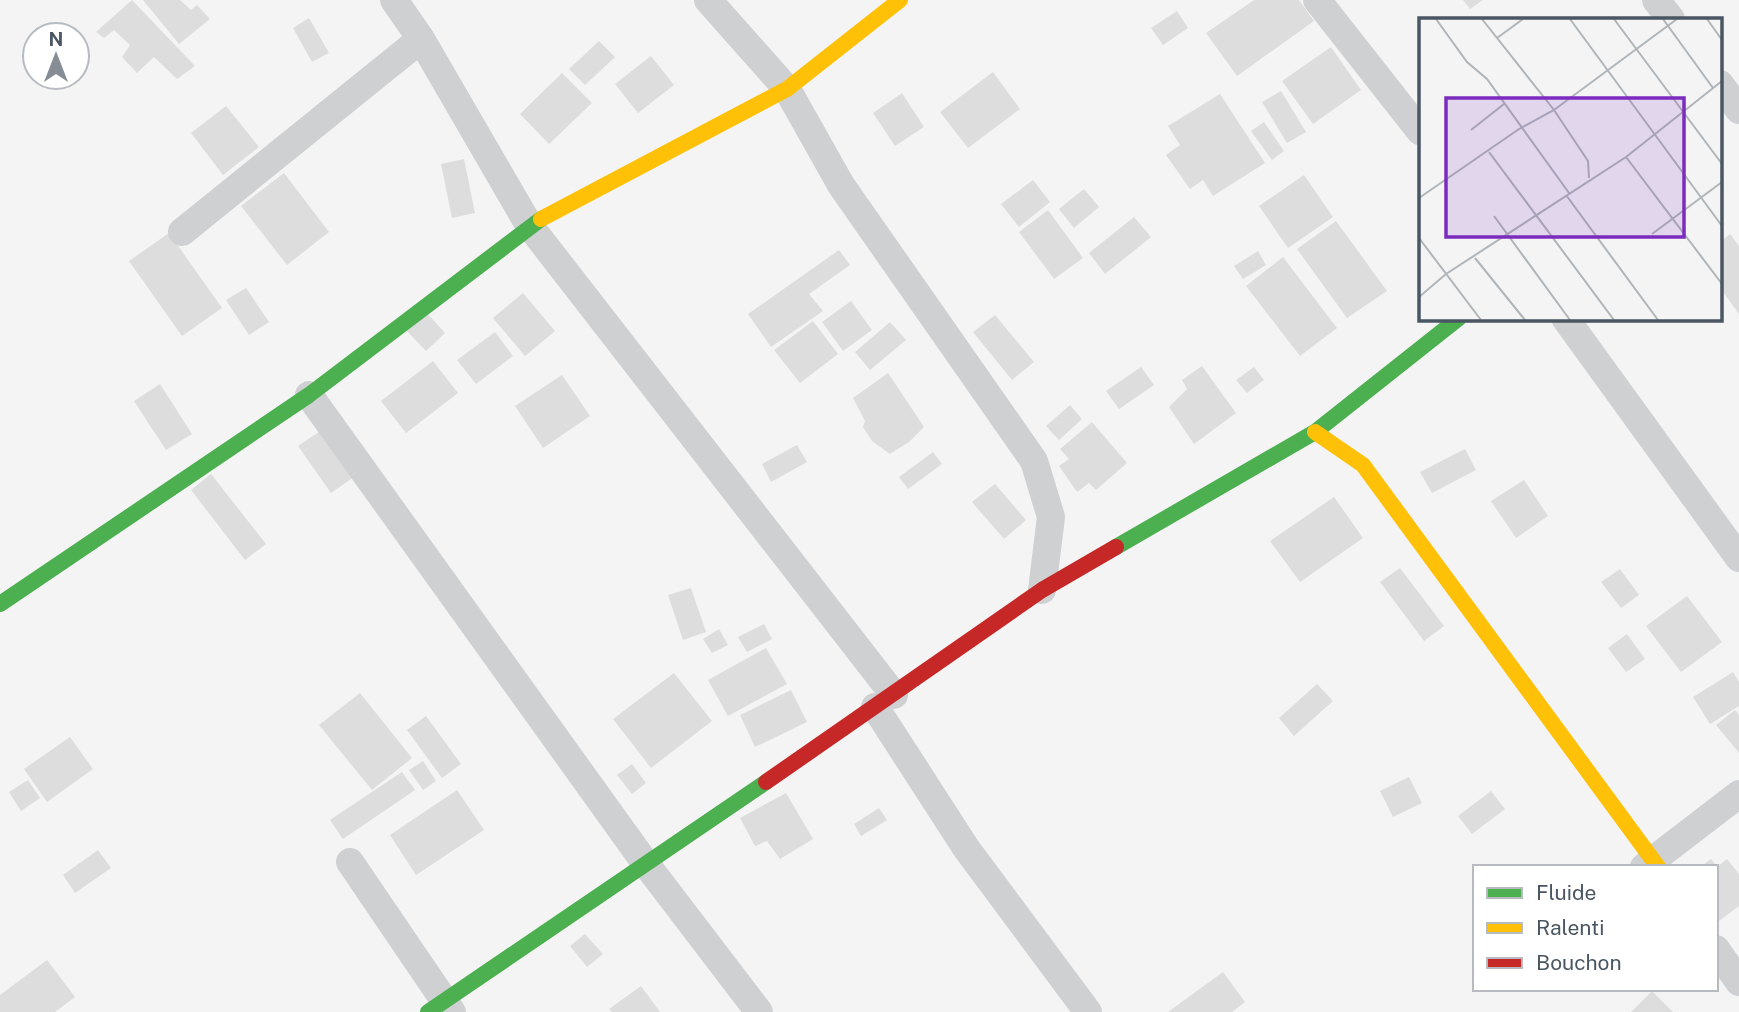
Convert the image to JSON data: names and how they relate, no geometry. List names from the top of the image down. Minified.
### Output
{"legend":["Fluide","Ralenti","Bouchon"],"north":"top"}
